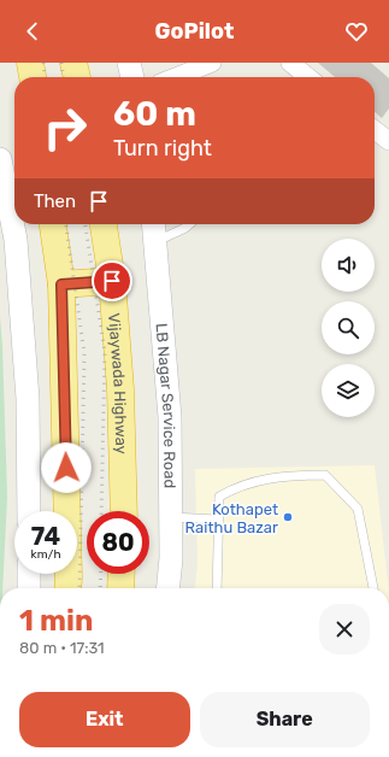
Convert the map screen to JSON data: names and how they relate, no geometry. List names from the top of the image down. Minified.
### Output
{"streets":{"highway":["Vijaywada Highway"],"street":["LB Nagar Service Road"]},"places":["Kothapet Raithu Bazar"],"page":{"header":"GoPilot","turn":["60 m","Turn right"],"then":"Then","speed":"74 km/h","limit":"80","heading":["1 min","80 m · 17:31"],"buttons":["Exit","Share"]}}
